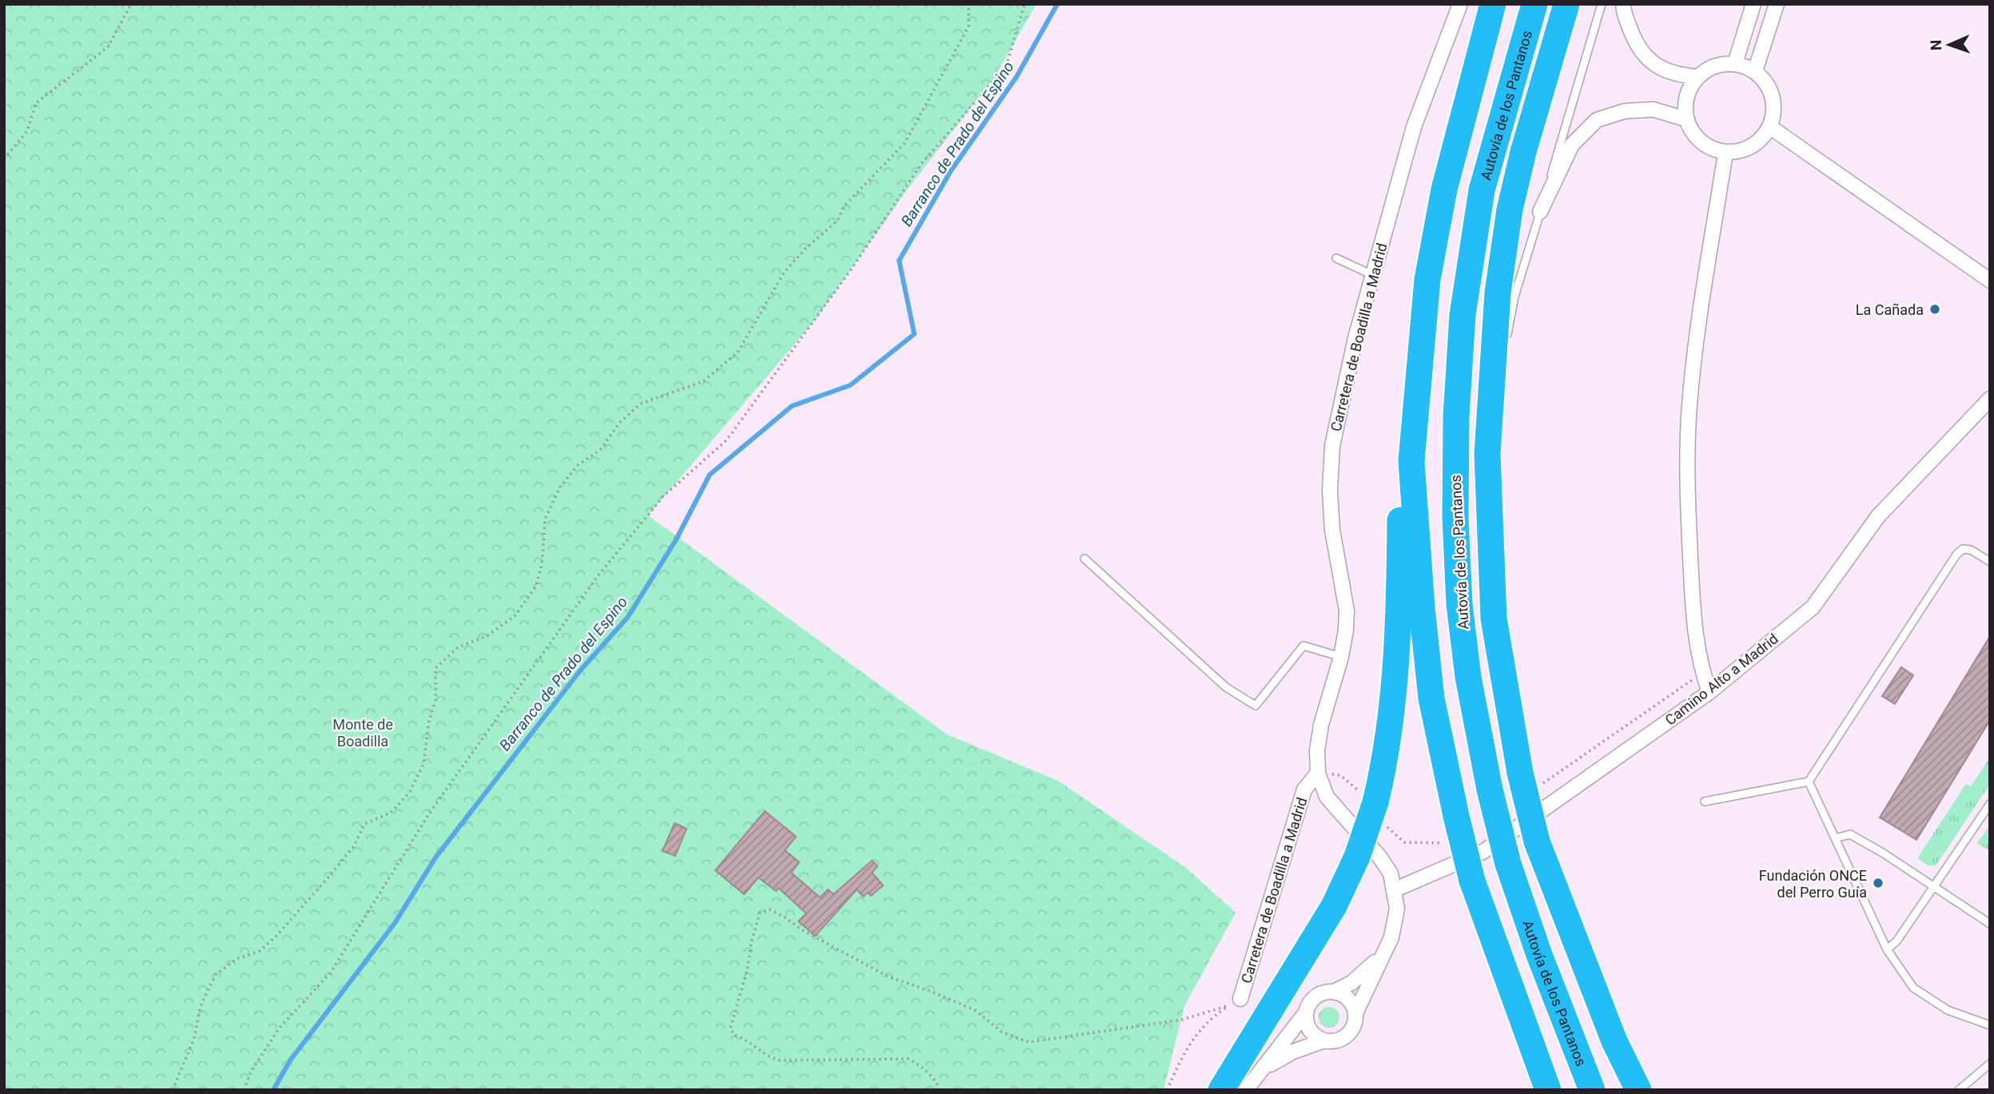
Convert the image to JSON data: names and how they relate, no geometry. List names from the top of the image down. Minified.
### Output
{"streets":{"highway":["Autovía de los Pantanos"],"street":["Carretera de Boadilla a Madrid","Camino Alto a Madrid"]},"water":["Barranco de Prado del Espino"],"parks":["Monte de Boadilla"],"places":["La Cañada","Fundación ONCE del Perro Guía"],"north":"left"}
